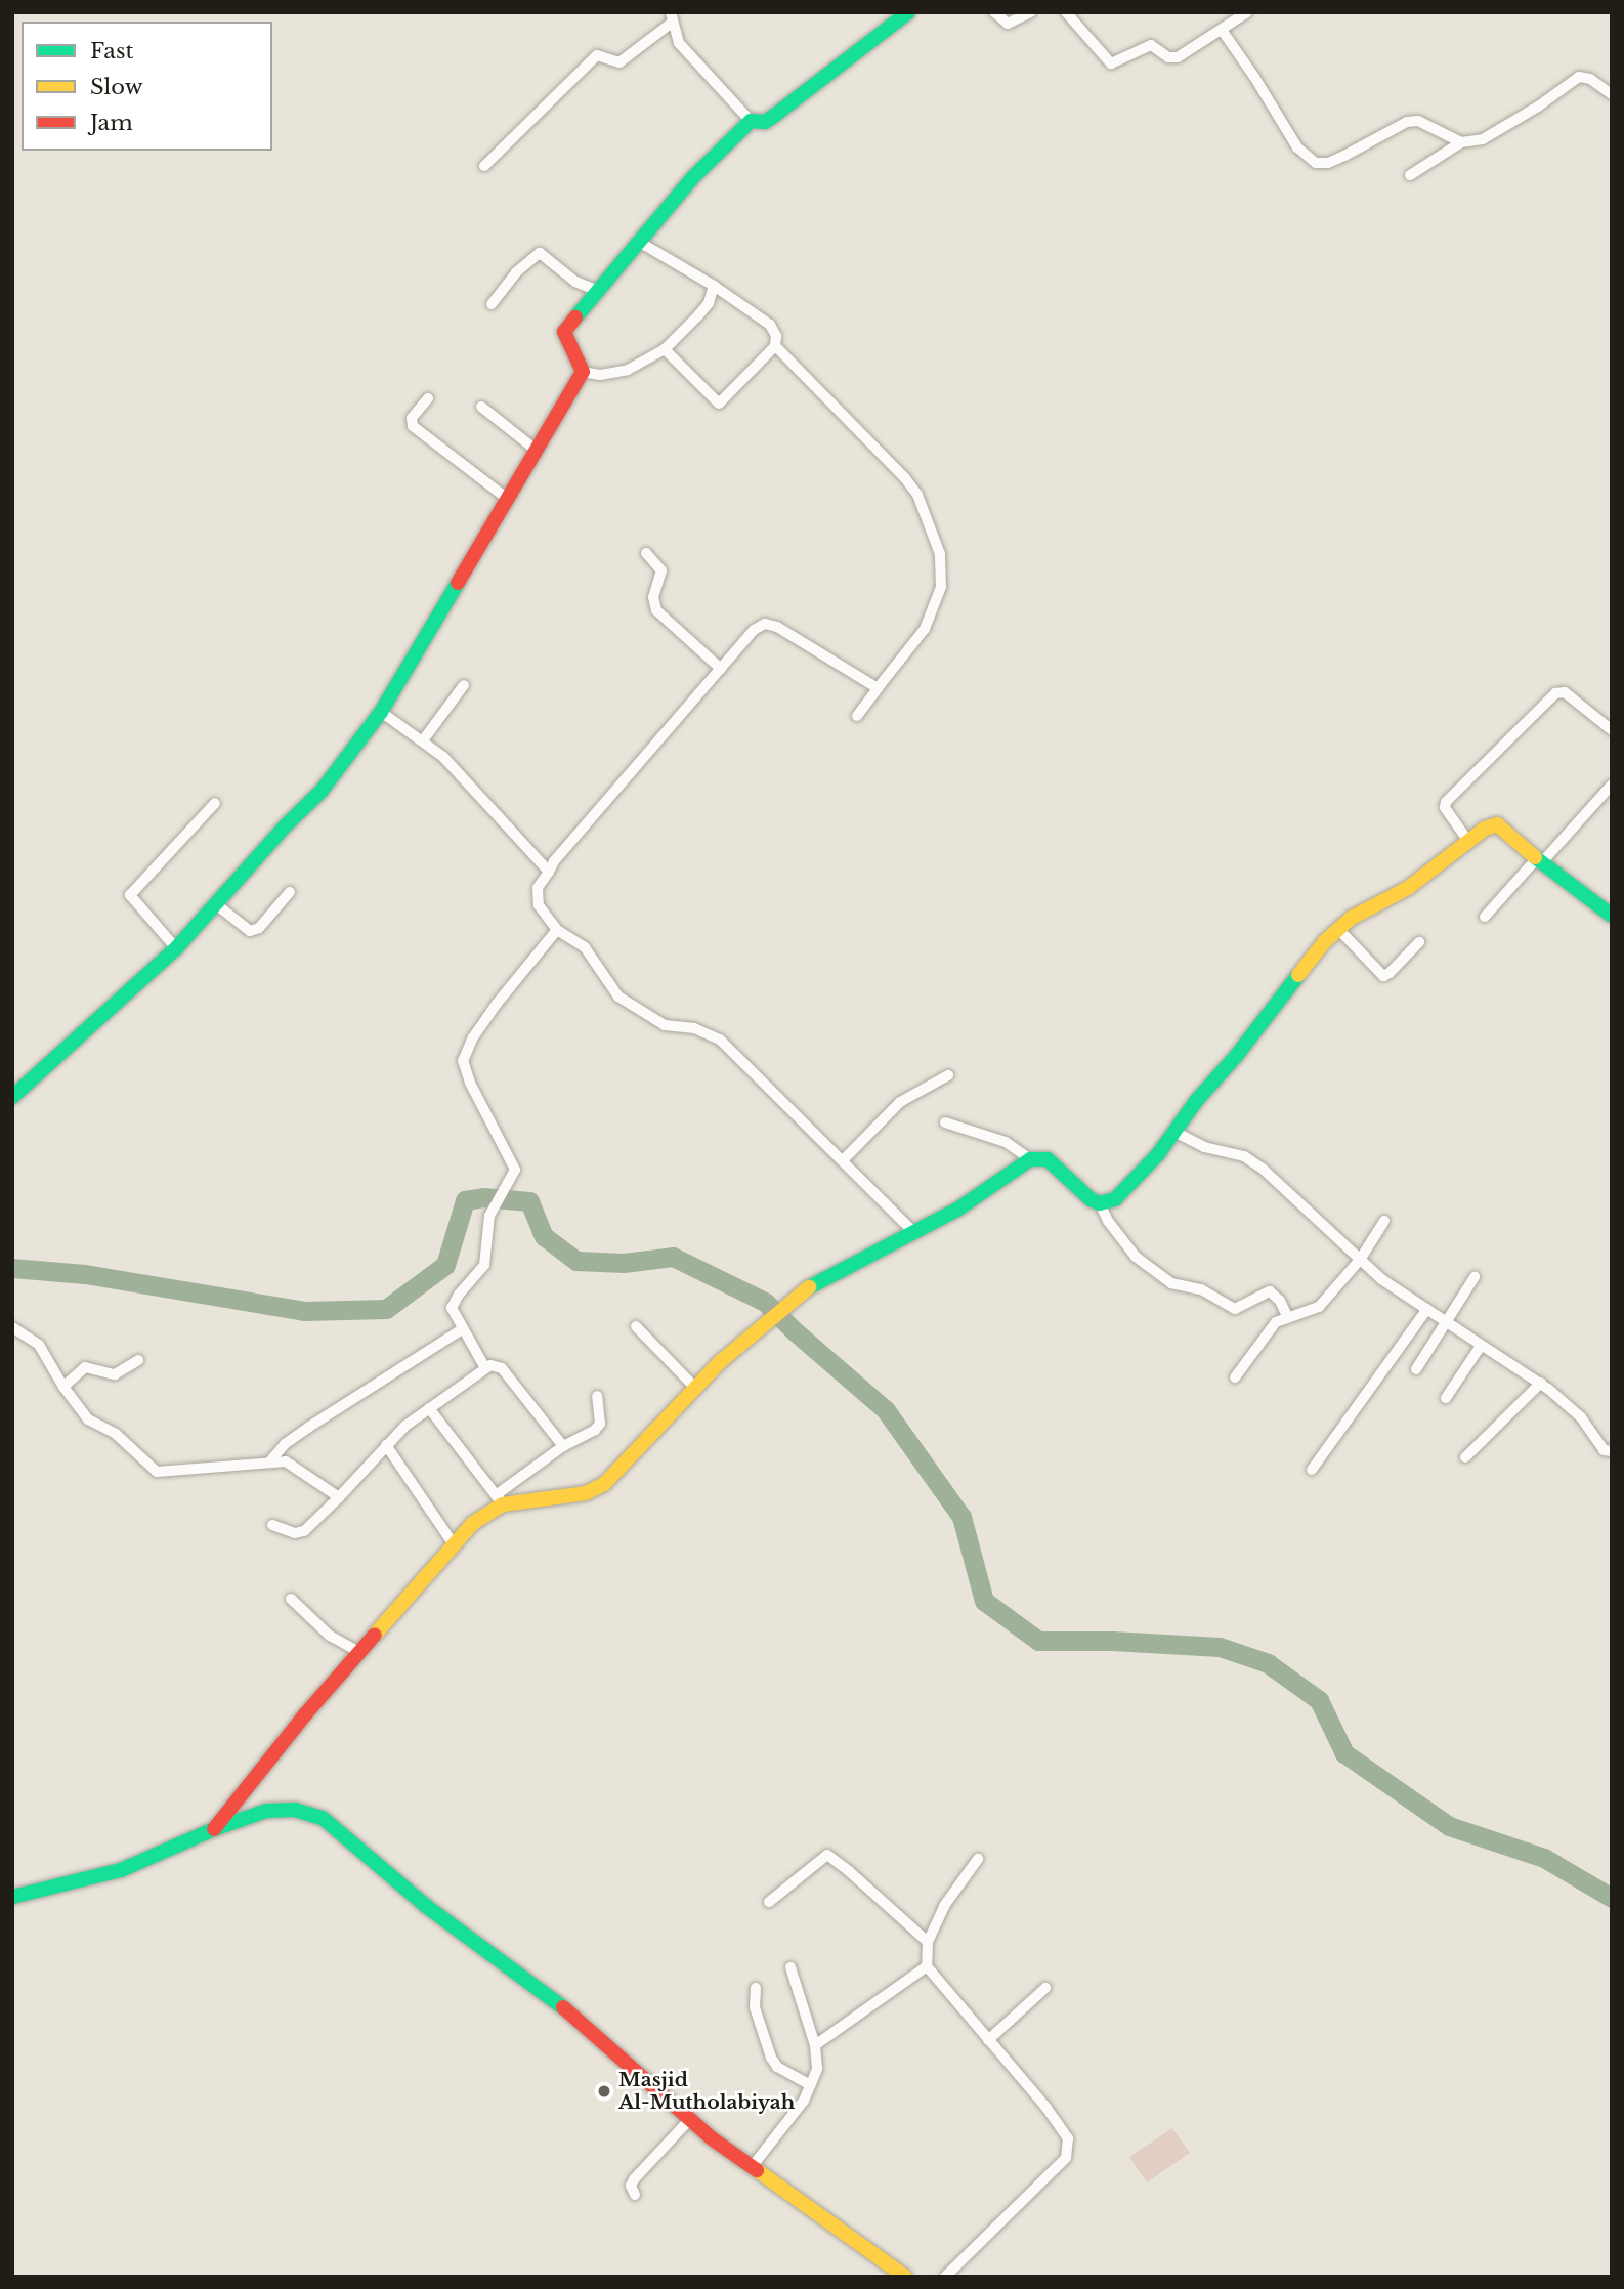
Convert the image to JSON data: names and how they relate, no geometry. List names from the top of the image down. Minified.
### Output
{"places":["Masjid Al-Mutholabiyah"],"legend":["Fast","Slow","Jam"]}
